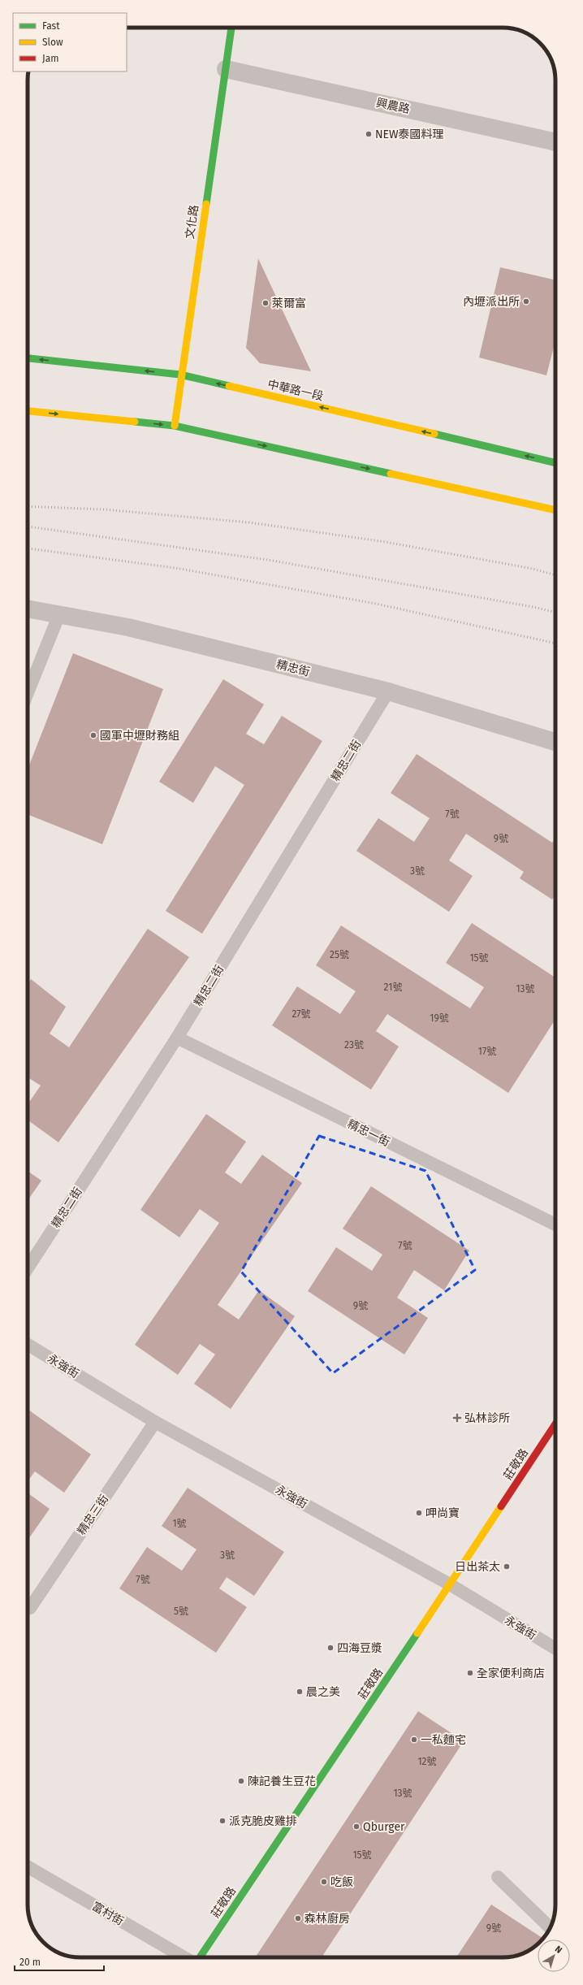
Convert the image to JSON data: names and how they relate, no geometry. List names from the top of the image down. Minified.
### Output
{"streets":{"main road":["文化路","中華路一段","莊敬路"],"street":["興農路","精忠街"],"lane":["精忠二街","精忠一街","永強街","精忠三街","富村街"]},"crossings":[["興農路","文化路"],["文化路","中華路一段"],["精忠街","精忠二街"],["精忠二街","精忠一街"],["永強街","莊敬路"],["永強街","精忠三街"]],"places":{"other":["NEW泰國料理","內壢派出所","萊爾富","國軍中壢財務組","呷尚寶","日出茶太","四海豆漿","全家便利商店","晨之美","一私麵宅","陳記養生豆花","派克脆皮雞排","Qburger","吃飯","森林廚房"],"health":["弘林診所"]},"house_numbers":["7號","9號","3號","25號","15號","21號","13號","27號","19號","23號","17號","7號","9號","1號","3號","7號","5號","12號","13號","15號","9號"],"legend":["Fast","Slow","Jam"],"scale_bar":"20 m","north":"top right"}
